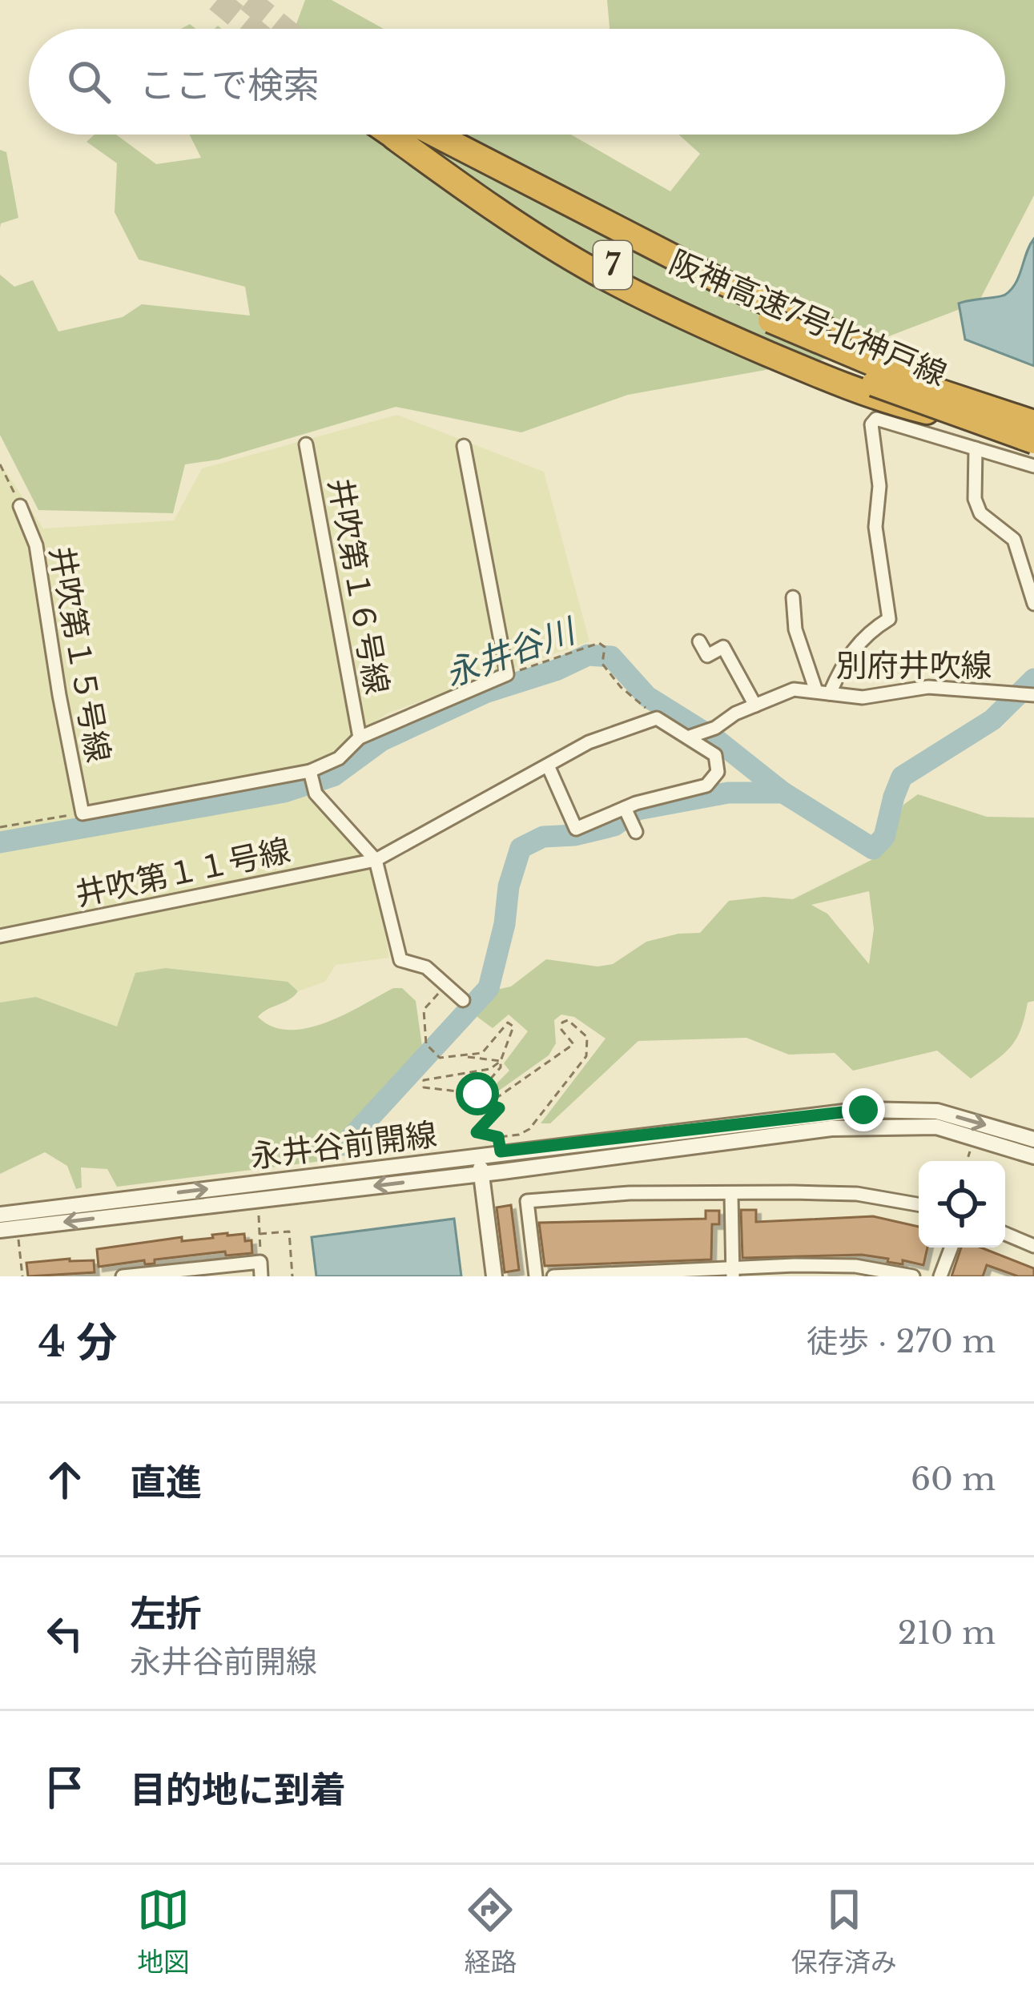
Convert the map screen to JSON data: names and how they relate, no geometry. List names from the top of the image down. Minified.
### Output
{"streets":{"highway":["7","阪神高速7号北神戸線"],"street":["井吹第１６号線","井吹第１５号線","別府井吹線","井吹第１１号線","永井谷前開線"]},"crossings":[["井吹第１６号線","井吹第１５号線"]],"water":["永井谷川"],"page":{"search":"ここで検索","heading":["4 分","徒歩 · 270 m"],"list":[["直進","60 m"],["左折","永井谷前開線","210 m"],"目的地に到着"],"nav":["地図","経路","保存済み"]}}
